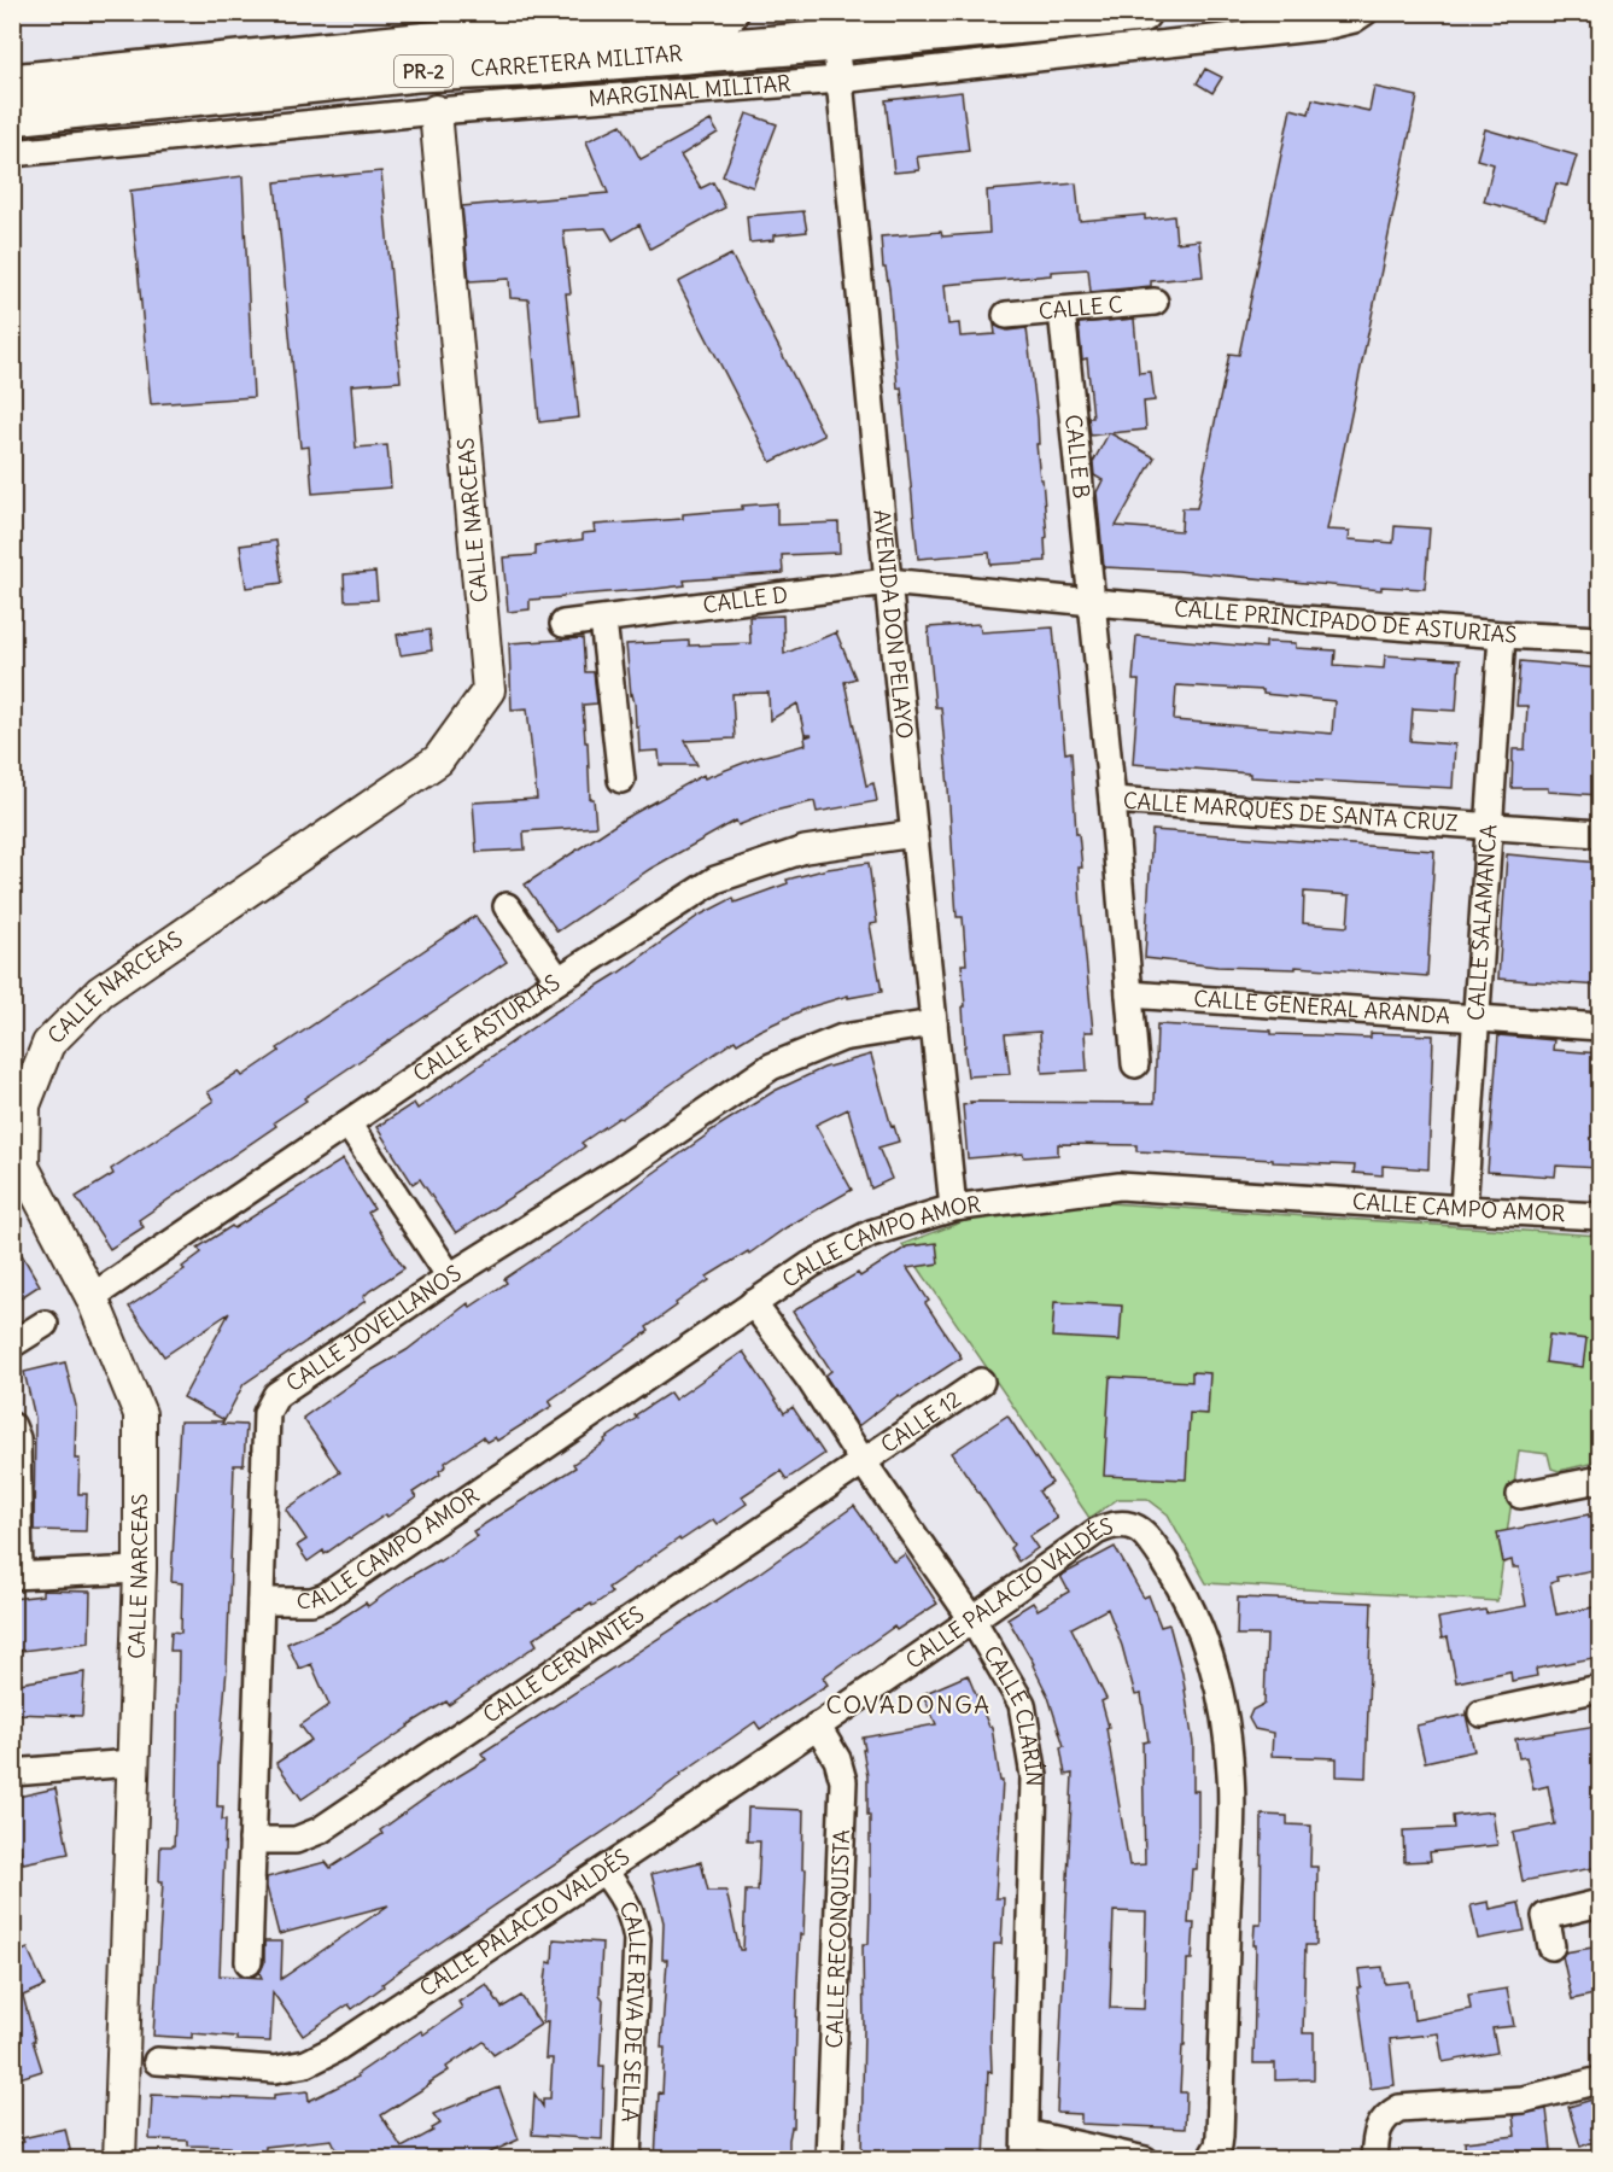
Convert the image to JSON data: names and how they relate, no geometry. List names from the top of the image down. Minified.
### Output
{"streets":{"main road":["CARRETERA MILITAR","PR-2"],"street":["MARGINAL MILITAR","CALLE C","CALLE B","CALLE NARCEAS","CALLE D","CALLE PRINCIPADO DE ASTURIAS","AVENIDA DON PELAYO","CALLE MARQUÉS DE SANTA CRUZ","CALLE SALAMANCA","CALLE GENERAL ARANDA","CALLE ASTURIAS","CALLE CAMPO AMOR","CALLE JOVELLANOS","CALLE 12","CALLE PALACIO VALDÉS","CALLE CERVANTES","CALLE CLARÍN","CALLE RECONQUISTA","CALLE RIVA DE SELLA"]},"crossings":[["CARRETERA MILITAR","MARGINAL MILITAR"],["CARRETERA MILITAR","AVENIDA DON PELAYO"],["MARGINAL MILITAR","CALLE NARCEAS"],["MARGINAL MILITAR","AVENIDA DON PELAYO"],["CALLE C","CALLE B"],["CALLE B","CALLE D"],["CALLE B","CALLE PRINCIPADO DE ASTURIAS"],["CALLE B","CALLE MARQUÉS DE SANTA CRUZ"],["CALLE B","CALLE GENERAL ARANDA"],["CALLE NARCEAS","CALLE ASTURIAS"],["CALLE D","CALLE PRINCIPADO DE ASTURIAS"],["CALLE D","AVENIDA DON PELAYO"],["CALLE PRINCIPADO DE ASTURIAS","CALLE SALAMANCA"],["AVENIDA DON PELAYO","CALLE ASTURIAS"],["AVENIDA DON PELAYO","CALLE CAMPO AMOR"],["AVENIDA DON PELAYO","CALLE JOVELLANOS"],["CALLE MARQUÉS DE SANTA CRUZ","CALLE SALAMANCA"],["CALLE SALAMANCA","CALLE GENERAL ARANDA"],["CALLE SALAMANCA","CALLE CAMPO AMOR"],["CALLE CAMPO AMOR","CALLE JOVELLANOS"],["CALLE CAMPO AMOR","CALLE CLARÍN"],["CALLE JOVELLANOS","CALLE CERVANTES"],["CALLE 12","CALLE CERVANTES"],["CALLE 12","CALLE CLARÍN"],["CALLE PALACIO VALDÉS","CALLE CLARÍN"],["CALLE PALACIO VALDÉS","CALLE RECONQUISTA"],["CALLE PALACIO VALDÉS","CALLE RIVA DE SELLA"],["CALLE CERVANTES","CALLE CLARÍN"]],"districts":["COVADONGA"]}
